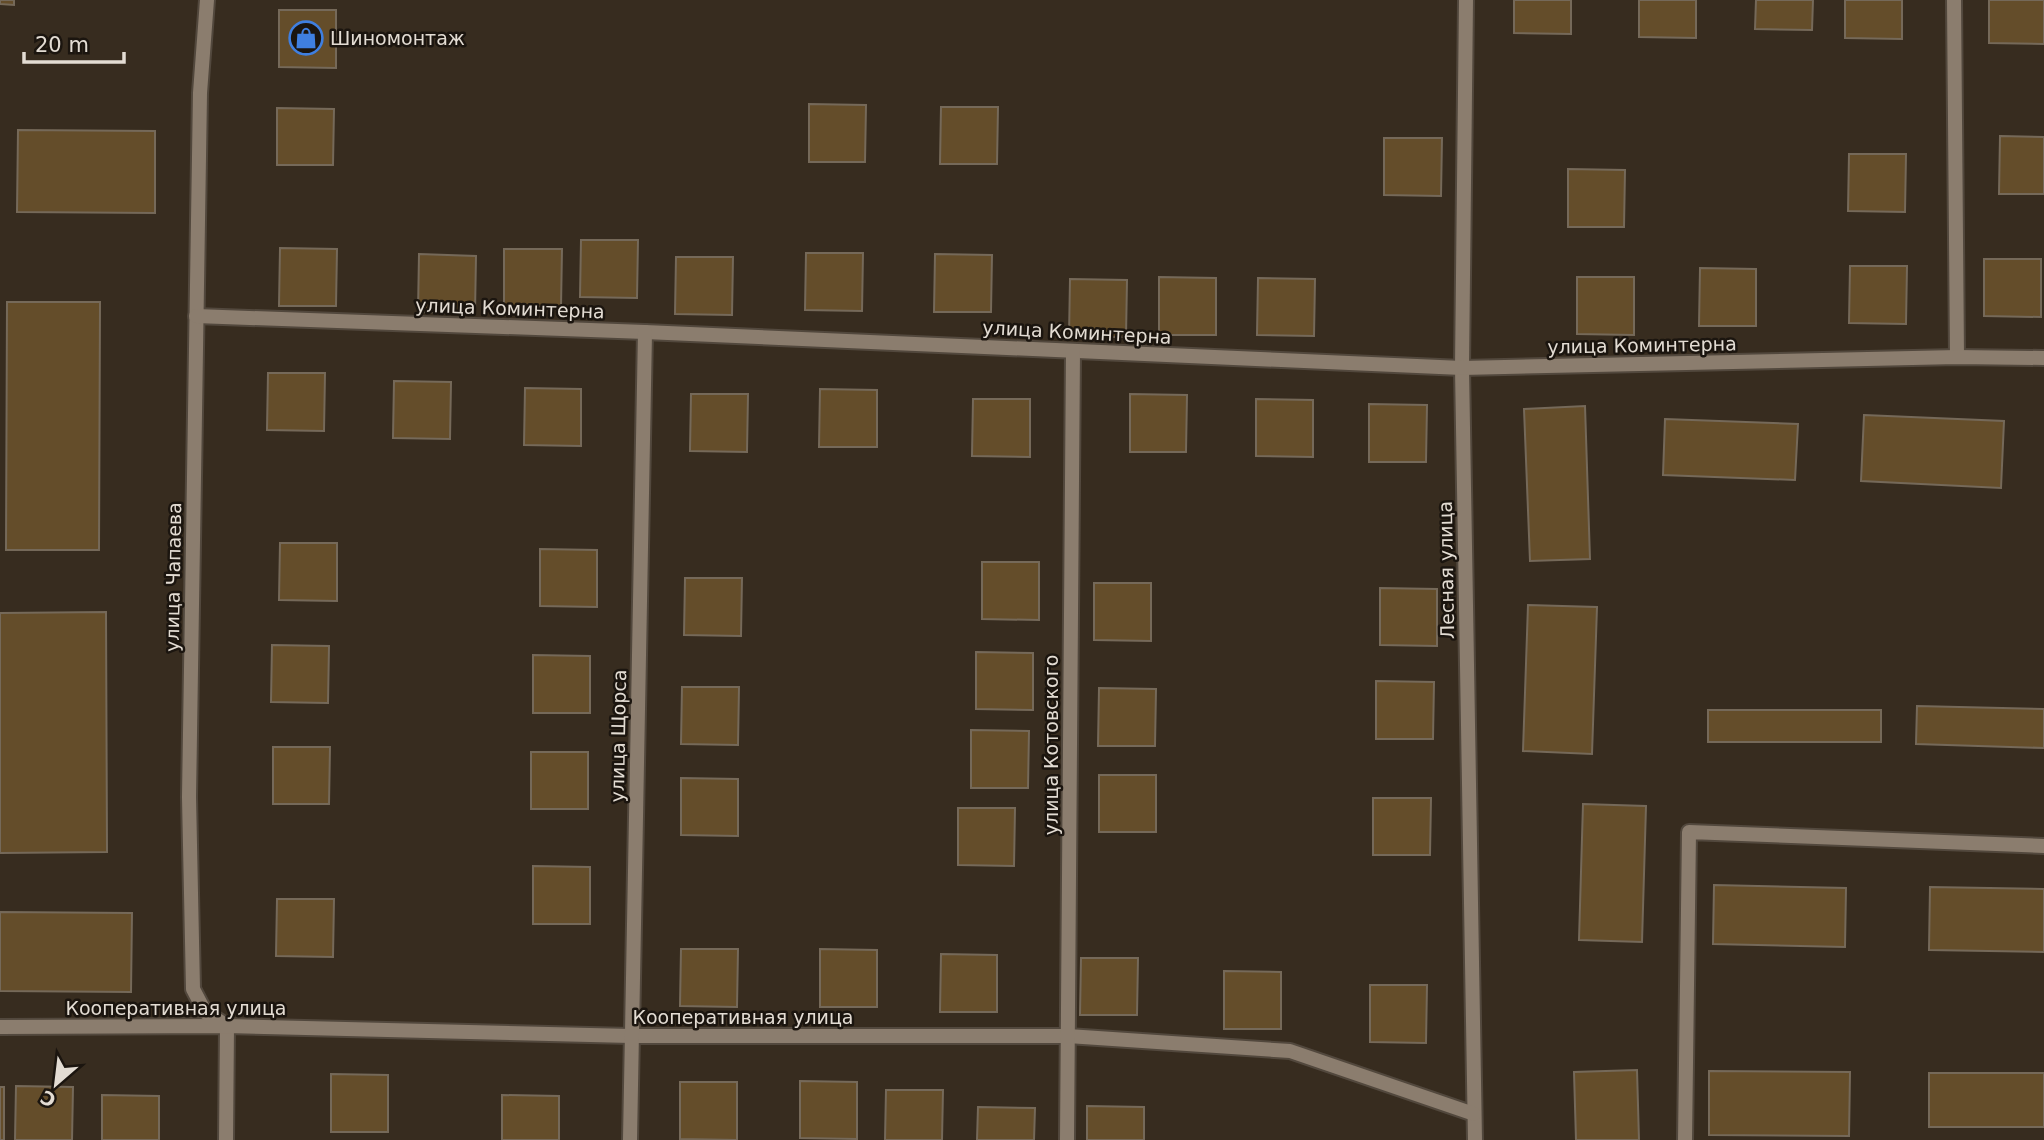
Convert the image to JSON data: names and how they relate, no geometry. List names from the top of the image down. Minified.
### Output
{"streets":{"street":["улица Коминтерна","Лесная улица","улица Чапаева","улица Щорса","улица Котовского","Кооперативная улица"]},"crossings":[["улица Коминтерна","Лесная улица"],["улица Коминтерна","улица Чапаева"],["улица Коминтерна","улица Щорса"],["улица Коминтерна","улица Котовского"],["Лесная улица","Кооперативная улица"],["улица Чапаева","Кооперативная улица"],["улица Щорса","Кооперативная улица"],["улица Котовского","Кооперативная улица"]],"places":{"shop":["Шиномонтаж"]},"scale_bar":"20 m","north":"bottom left"}
